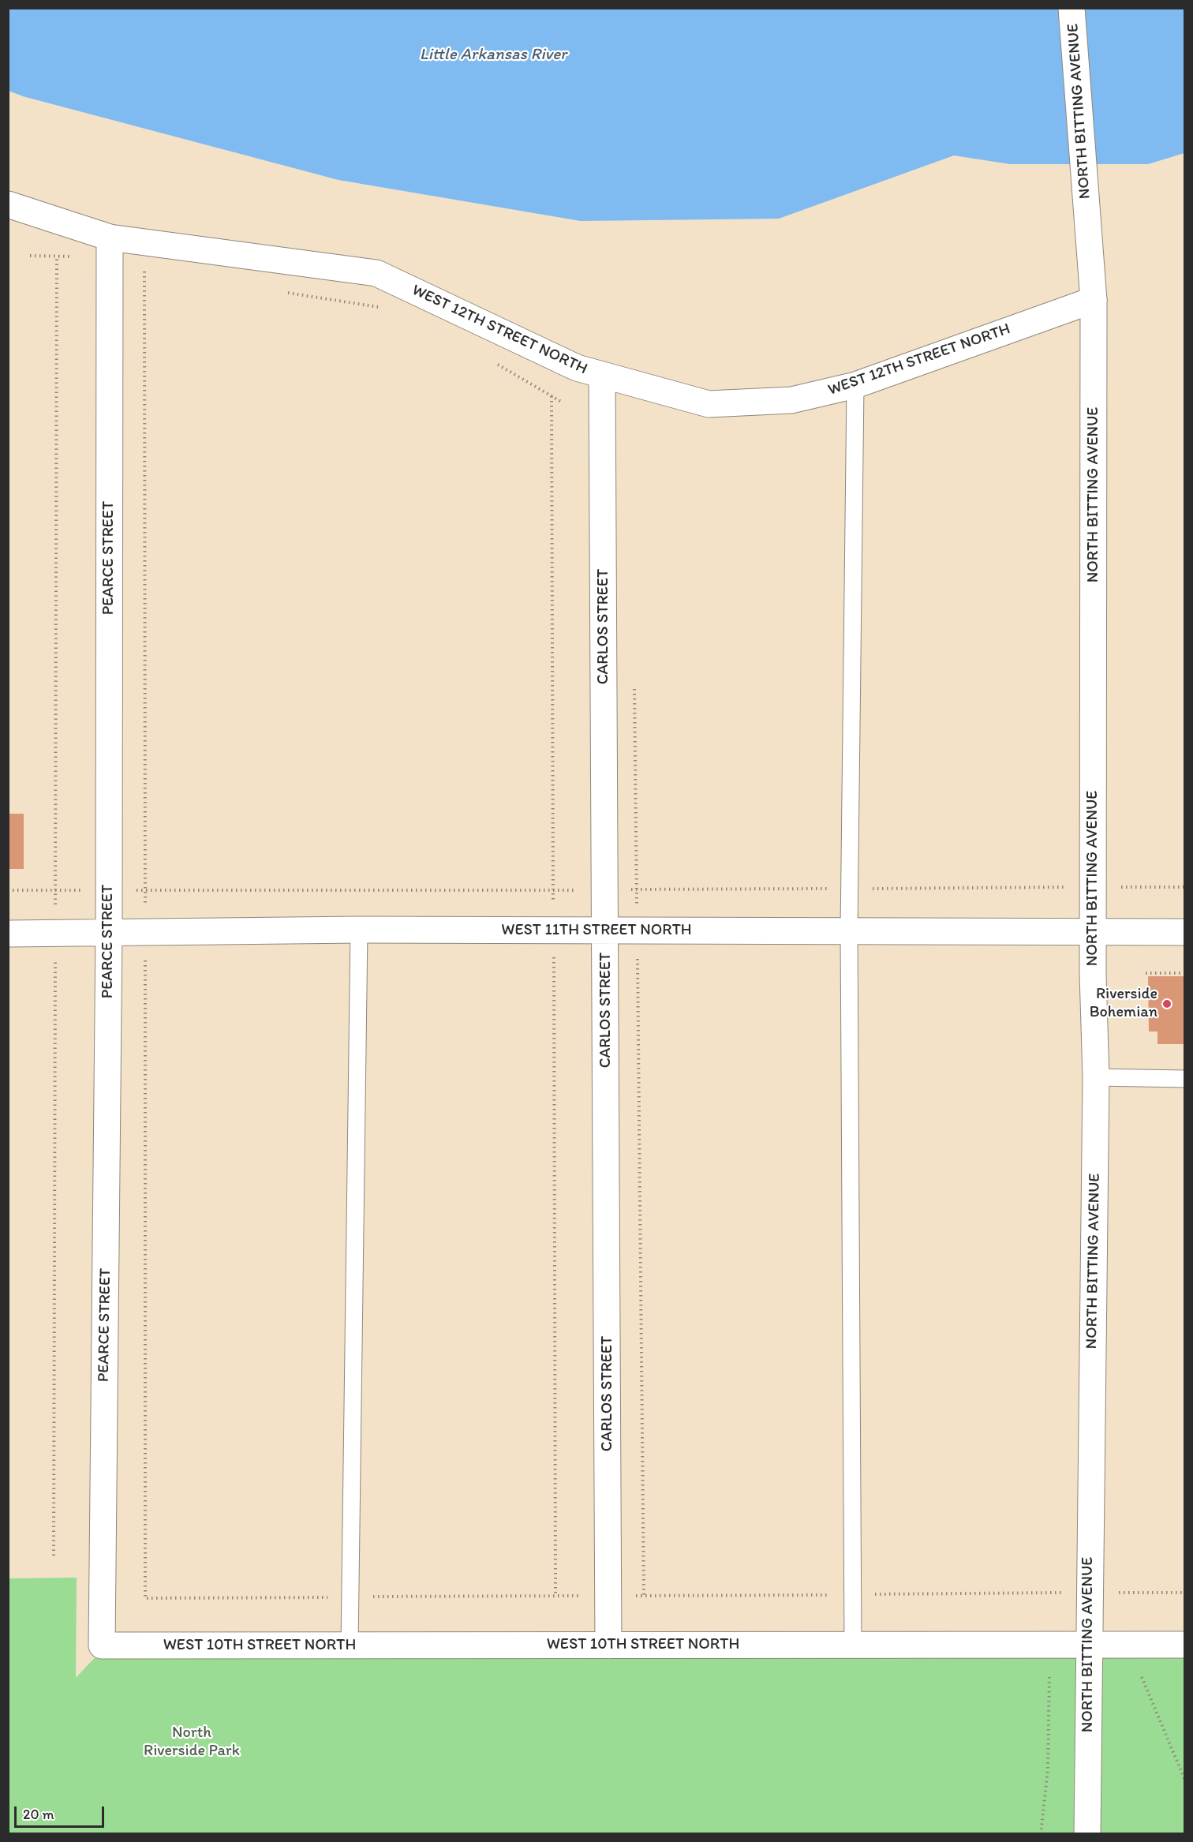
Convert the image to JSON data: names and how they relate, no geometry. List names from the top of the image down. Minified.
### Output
{"streets":{"street":["NORTH BITTING AVENUE","WEST 12TH STREET NORTH","PEARCE STREET","CARLOS STREET","WEST 11TH STREET NORTH","WEST 10TH STREET NORTH"]},"crossings":[["NORTH BITTING AVENUE","WEST 12TH STREET NORTH"],["NORTH BITTING AVENUE","WEST 11TH STREET NORTH"],["NORTH BITTING AVENUE","WEST 10TH STREET NORTH"],["WEST 12TH STREET NORTH","PEARCE STREET"],["WEST 12TH STREET NORTH","CARLOS STREET"],["PEARCE STREET","WEST 11TH STREET NORTH"],["PEARCE STREET","WEST 10TH STREET NORTH"],["CARLOS STREET","WEST 11TH STREET NORTH"],["CARLOS STREET","WEST 10TH STREET NORTH"]],"water":["Little Arkansas River"],"parks":["North Riverside Park"],"places":["Riverside Bohemian"],"scale_bar":"20 m"}
